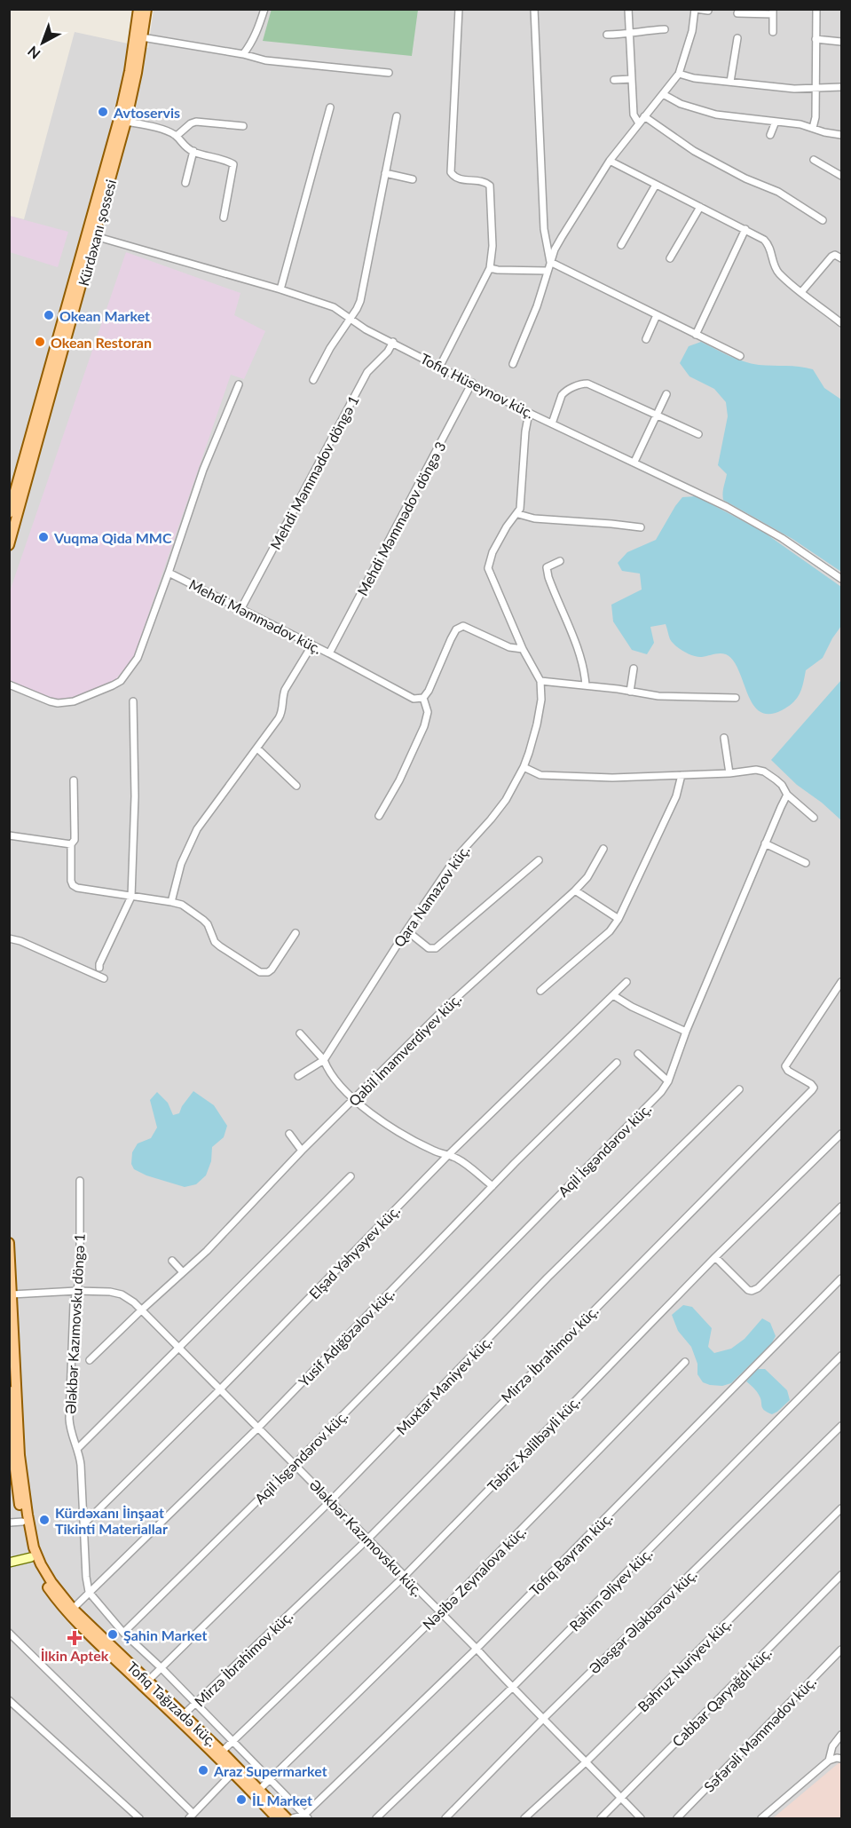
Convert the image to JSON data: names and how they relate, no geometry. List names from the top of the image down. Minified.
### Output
{"streets":{"main road":["Kürdəxanı şossesi","Tofiq Tağızadə küç."],"street":["Tofiq Hüseynov küç.","Mehdi Məmmədov döngə 1","Mehdi Məmmədov döngə 3","Mehdi Məmmədov küç.","Qara Namazov küç.","Qabil İmamverdiyev küç.","Aqil İsgəndərov küç.","Elşad Yəhyəyev küç.","Ələkbər Kazımovsku döngə 1","Yusif Adığözəlov küç.","Mirzə İbrahimov küç.","Muxtar Maniyev küç.","Təbriz Xəlilbəyli küç.","Ələkbər Kazımovsku küç.","Tofiq Bayram küç.","Nəsibə Zeynalova küç.","Rəhim Əliyev küç.","Ələsgər Ələkbərov küç.","Bəhruz Nuriyev küç.","Cabbar Qaryağdı küç.","Səfərəli Məmmədov küç."]},"crossings":[["Kürdəxanı şossesi","Tofiq Hüseynov küç."],["Tofiq Hüseynov küç.","Mehdi Məmmədov döngə 1"],["Tofiq Hüseynov küç.","Mehdi Məmmədov döngə 3"],["Mehdi Məmmədov döngə 1","Mehdi Məmmədov küç."],["Mehdi Məmmədov döngə 3","Mehdi Məmmədov küç."],["Qabil İmamverdiyev küç.","Ələkbər Kazımovsku küç."],["Aqil İsgəndərov küç.","Ələkbər Kazımovsku küç."],["Elşad Yəhyəyev küç.","Ələkbər Kazımovsku döngə 1"],["Elşad Yəhyəyev küç.","Ələkbər Kazımovsku küç."],["Ələkbər Kazımovsku döngə 1","Yusif Adığözəlov küç."],["Ələkbər Kazımovsku döngə 1","Ələkbər Kazımovsku küç."],["Yusif Adığözəlov küç.","Ələkbər Kazımovsku küç."],["Yusif Adığözəlov küç.","Tofiq Tağızadə küç."],["Mirzə İbrahimov küç.","Ələkbər Kazımovsku küç."],["Mirzə İbrahimov küç.","Tofiq Tağızadə küç."],["Muxtar Maniyev küç.","Ələkbər Kazımovsku küç."],["Muxtar Maniyev küç.","Tofiq Tağızadə küç."],["Təbriz Xəlilbəyli küç.","Ələkbər Kazımovsku küç."],["Təbriz Xəlilbəyli küç.","Tofiq Tağızadə küç."],["Ələkbər Kazımovsku küç.","Tofiq Bayram küç."],["Ələkbər Kazımovsku küç.","Nəsibə Zeynalova küç."],["Ələkbər Kazımovsku küç.","Rəhim Əliyev küç."],["Ələkbər Kazımovsku küç.","Ələsgər Ələkbərov küç."],["Ələkbər Kazımovsku küç.","Bəhruz Nuriyev küç."],["Ələkbər Kazımovsku küç.","Cabbar Qaryağdı küç."],["Nəsibə Zeynalova küç.","Tofiq Tağızadə küç."]],"places":{"other":["Avtoservis","Okean Market","Okean Restoran","Vuqma Qida MMC","Kürdəxanı İinşaat Tikinti Materiallar","Şahin Market","Araz Supermarket","İL Market"],"health":["İlkin Aptek"]},"north":"bottom left"}
